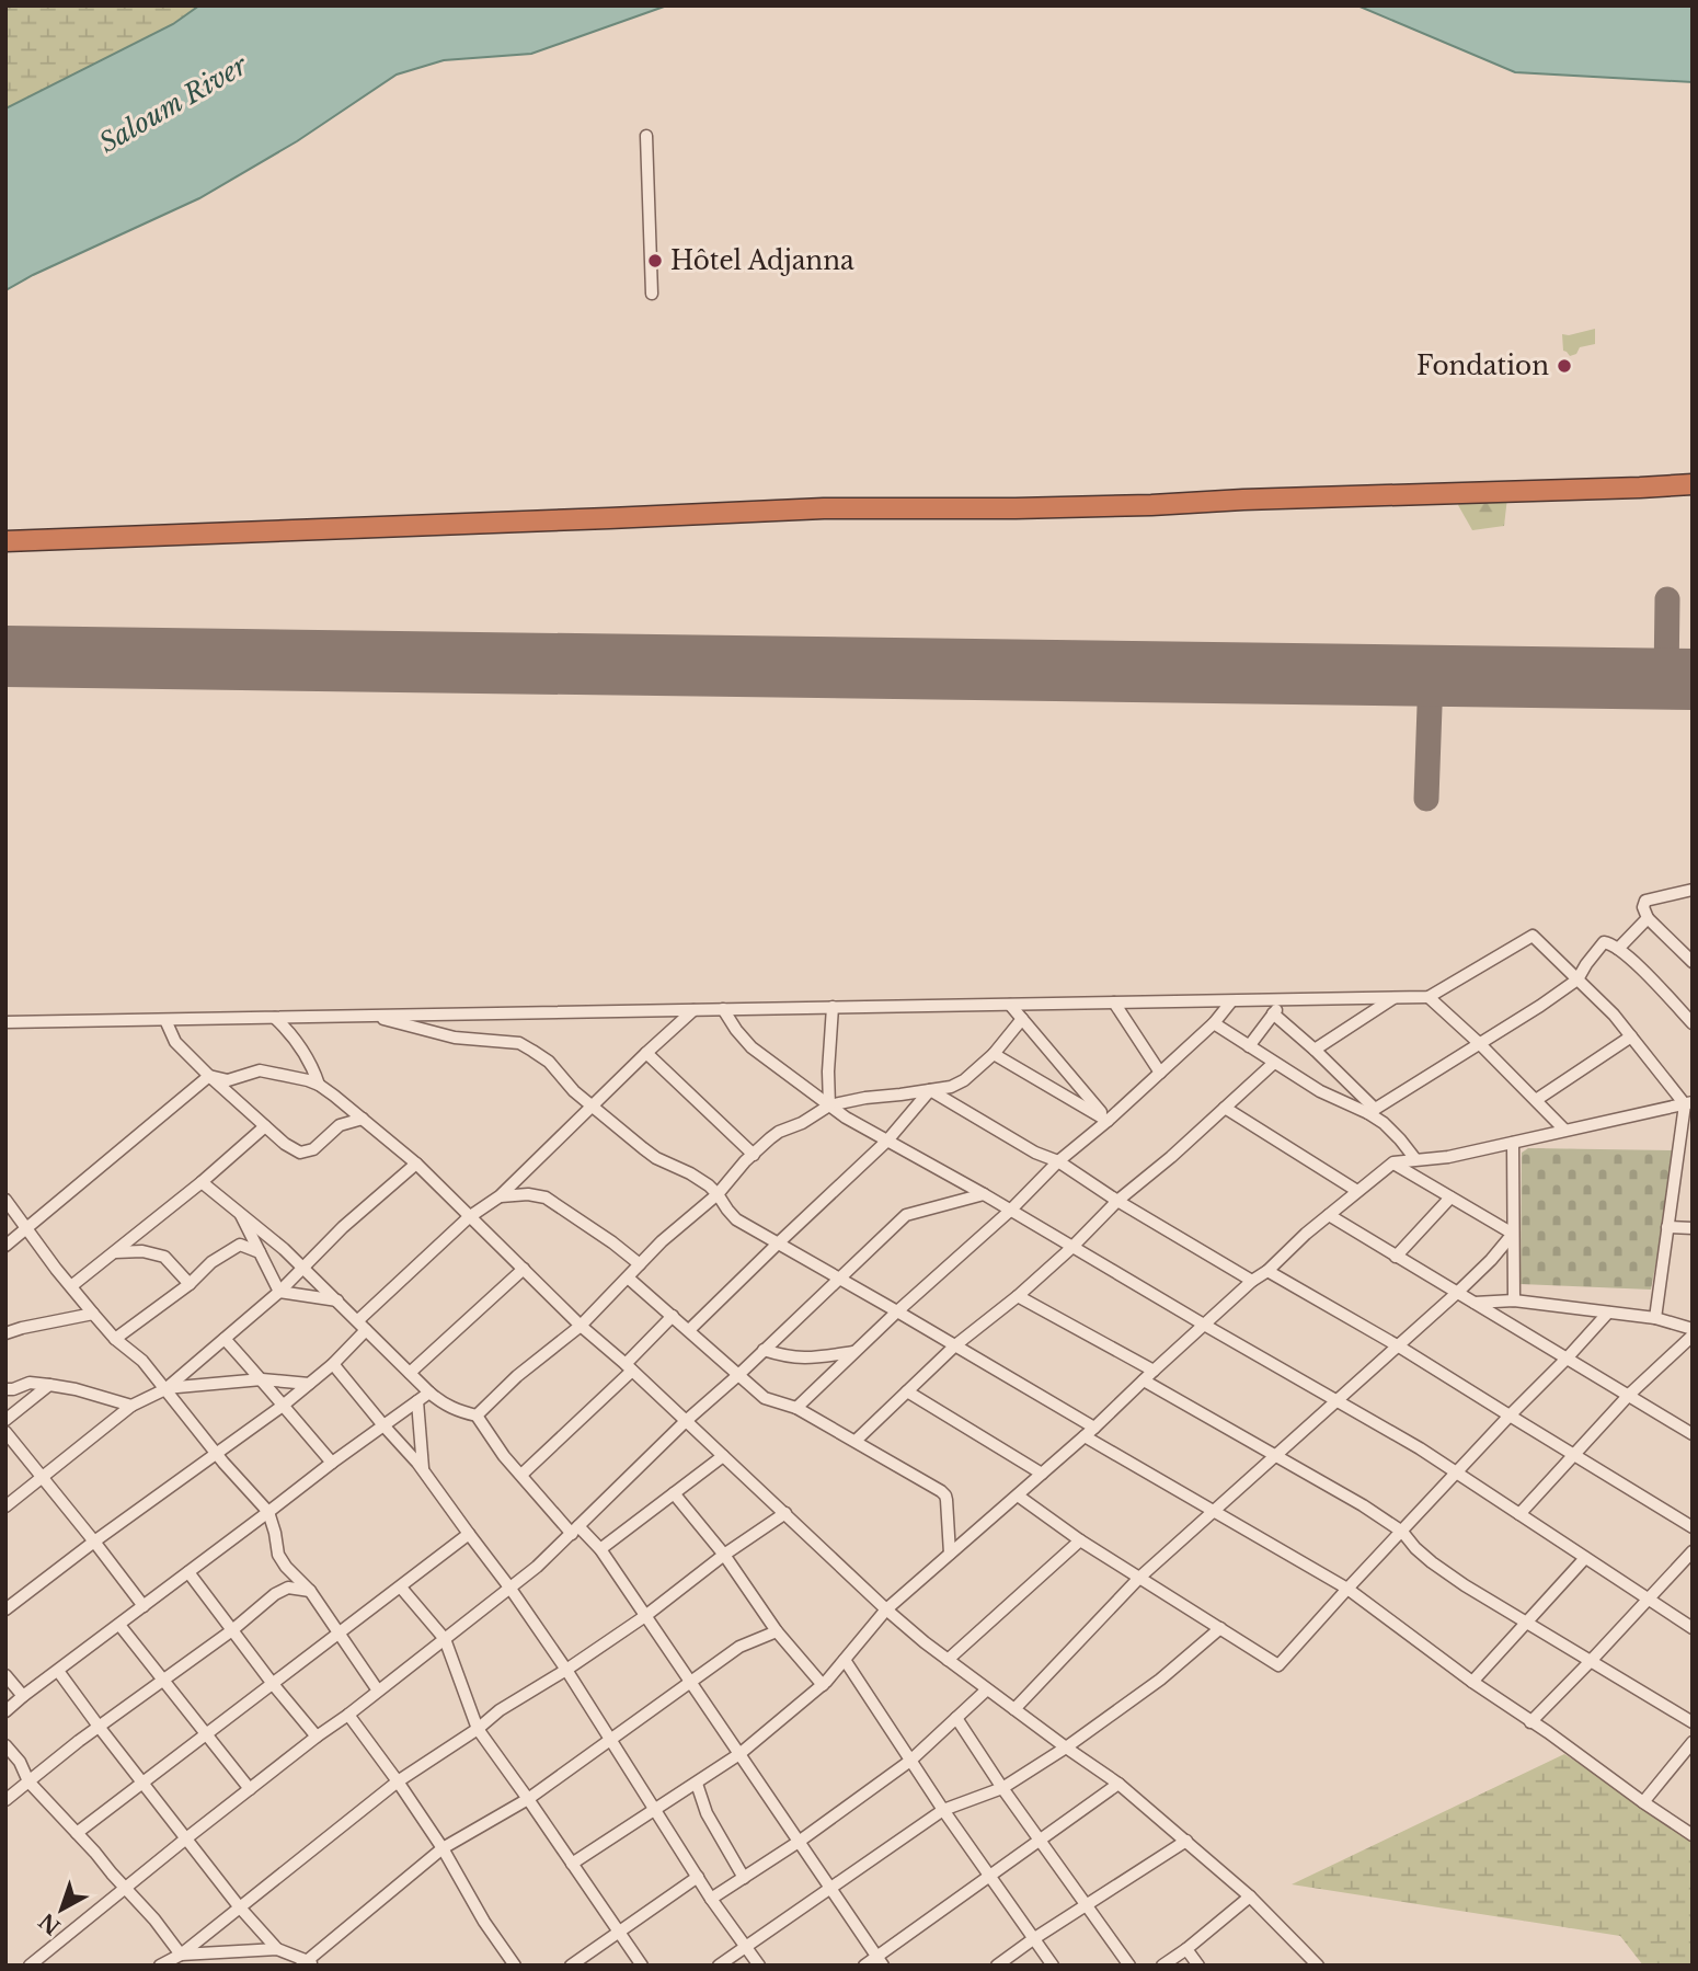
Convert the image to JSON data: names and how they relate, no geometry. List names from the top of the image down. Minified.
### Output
{"water":["Saloum River"],"places":["Hôtel Adjanna","Fondation"],"north":"bottom left"}
